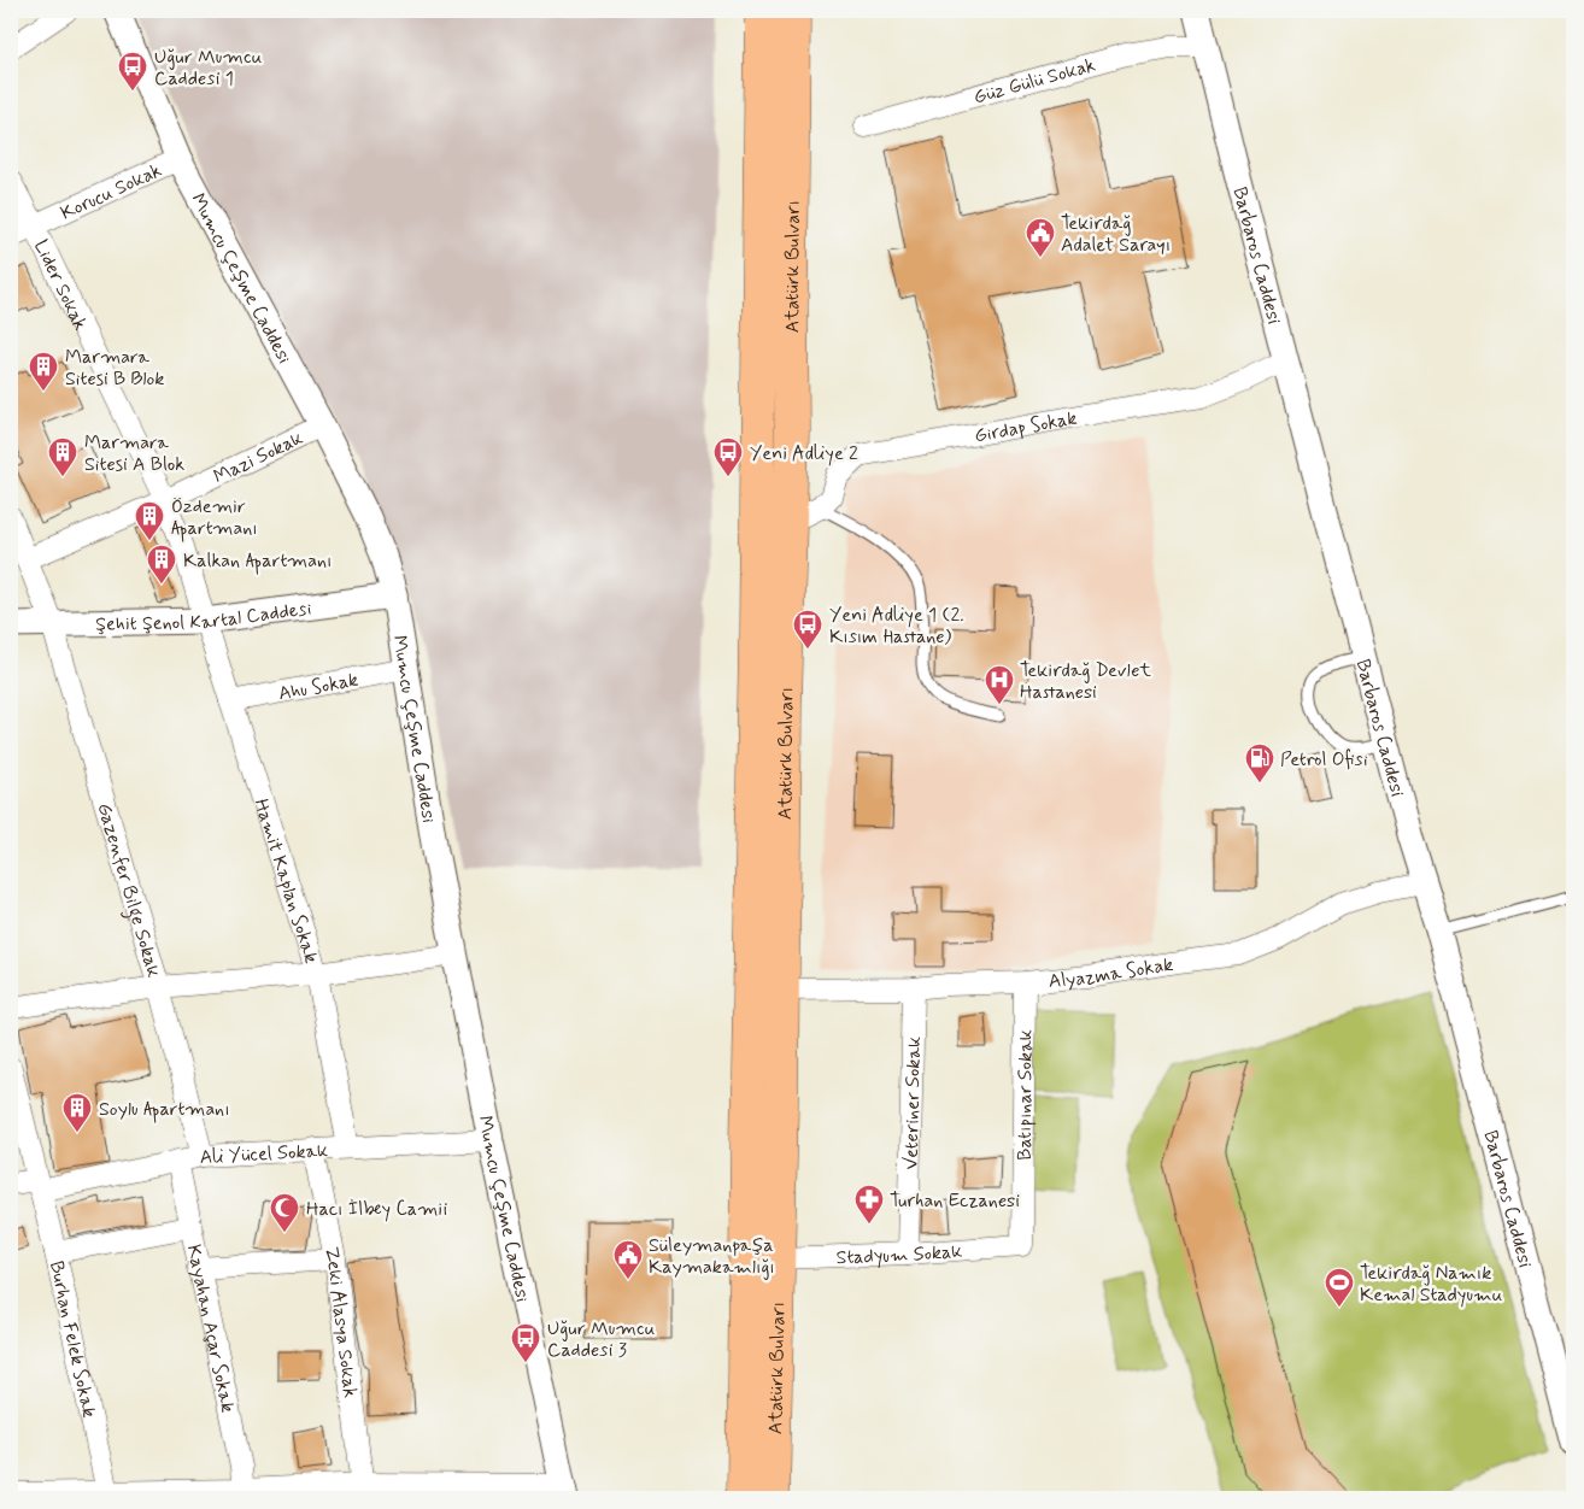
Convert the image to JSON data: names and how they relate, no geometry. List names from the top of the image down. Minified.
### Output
{"streets":{"main road":["Atatürk Bulvarı"],"street":["Güz Gülü Sokak","Korucu Sokak","Barbaros Caddesi","Mumcu Çeşme Caddesi","Lider Sokak","Girdap Sokak","Mazi Sokak","Şehit Şenol Kartal Caddesi","Ahu Sokak","Hamit Kaplan Sokak","Gazenfer Bilge Sokak","Alyazma Sokak","Batıpınar Sokak","Veteriner Sokak","Ali Yücel Sokak","Stadyum Sokak","Zeki Alasya Sokak","Kayahan Açar Sokak","Burhan Felek Sokak"]},"crossings":[["Güz Gülü Sokak","Barbaros Caddesi"],["Korucu Sokak","Mumcu Çeşme Caddesi"],["Korucu Sokak","Lider Sokak"],["Barbaros Caddesi","Girdap Sokak"],["Barbaros Caddesi","Alyazma Sokak"],["Atatürk Bulvarı","Alyazma Sokak"],["Atatürk Bulvarı","Stadyum Sokak"],["Mumcu Çeşme Caddesi","Mazi Sokak"],["Mumcu Çeşme Caddesi","Şehit Şenol Kartal Caddesi"],["Mumcu Çeşme Caddesi","Ahu Sokak"],["Mumcu Çeşme Caddesi","Ali Yücel Sokak"],["Lider Sokak","Mazi Sokak"],["Lider Sokak","Şehit Şenol Kartal Caddesi"],["Lider Sokak","Hamit Kaplan Sokak"],["Mazi Sokak","Gazenfer Bilge Sokak"],["Şehit Şenol Kartal Caddesi","Hamit Kaplan Sokak"],["Şehit Şenol Kartal Caddesi","Gazenfer Bilge Sokak"],["Ahu Sokak","Hamit Kaplan Sokak"],["Hamit Kaplan Sokak","Ali Yücel Sokak"],["Gazenfer Bilge Sokak","Ali Yücel Sokak"],["Alyazma Sokak","Batıpınar Sokak"],["Alyazma Sokak","Veteriner Sokak"],["Batıpınar Sokak","Stadyum Sokak"],["Veteriner Sokak","Stadyum Sokak"],["Ali Yücel Sokak","Zeki Alasya Sokak"],["Ali Yücel Sokak","Kayahan Açar Sokak"],["Ali Yücel Sokak","Burhan Felek Sokak"]],"places":{"bus stop":["Uğur Mumcu Caddesi 1","Yeni Adliye 2","Yeni Adliye 1 (2. Kısım Hastane)","Uğur Mumcu Caddesi 3"],"public building":["Tekirdağ Adalet Sarayı","Süleymanpaşa Kaymakamlığı"],"building":["Marmara Sitesi B Blok","Marmara Sitesi A Blok","Özdemir Apartmanı","Kalkan Apartmanı","Soylu Apartmanı"],"hospital":["Tekirdağ Devlet Hastanesi"],"fuel station":["Petrol Ofisi"],"pharmacy":["Turhan Eczanesi"],"mosque":["Hacı İlbey Camii"],"sports":["Tekirdağ Namık Kemal Stadyumu"]}}
